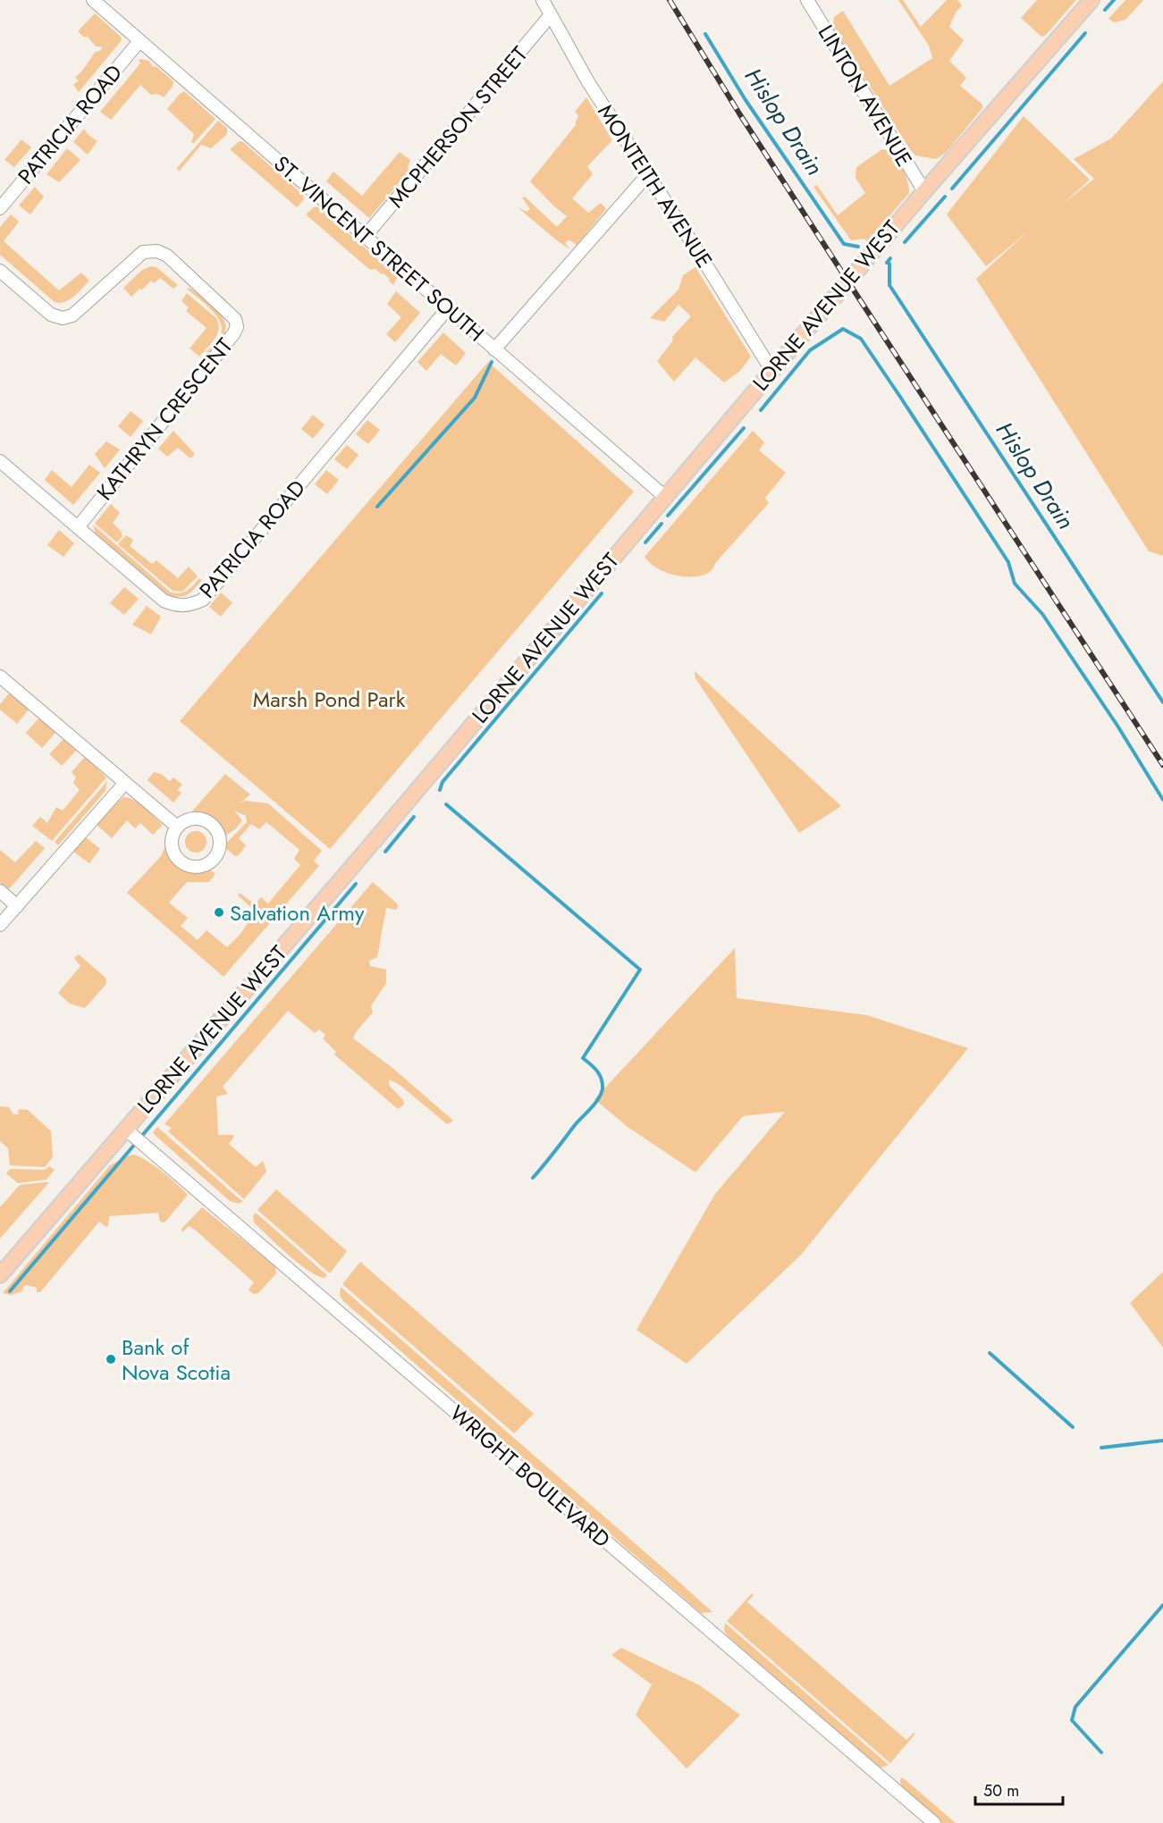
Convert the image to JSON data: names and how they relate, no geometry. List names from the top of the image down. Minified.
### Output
{"streets":{"main road":["LORNE AVENUE WEST"],"street":["LINTON AVENUE","PATRICIA ROAD","MCPHERSON STREET","MONTEITH AVENUE","ST. VINCENT STREET SOUTH","KATHRYN CRESCENT","WRIGHT BOULEVARD"]},"crossings":[["LINTON AVENUE","LORNE AVENUE WEST"],["PATRICIA ROAD","ST. VINCENT STREET SOUTH"],["PATRICIA ROAD","KATHRYN CRESCENT"],["MCPHERSON STREET","MONTEITH AVENUE"],["MCPHERSON STREET","ST. VINCENT STREET SOUTH"],["MONTEITH AVENUE","LORNE AVENUE WEST"],["ST. VINCENT STREET SOUTH","LORNE AVENUE WEST"],["LORNE AVENUE WEST","WRIGHT BOULEVARD"]],"water":["Hislop Drain"],"parks":["Marsh Pond Park"],"places":["Salvation Army","Bank of Nova Scotia"],"scale_bar":"50 m"}
